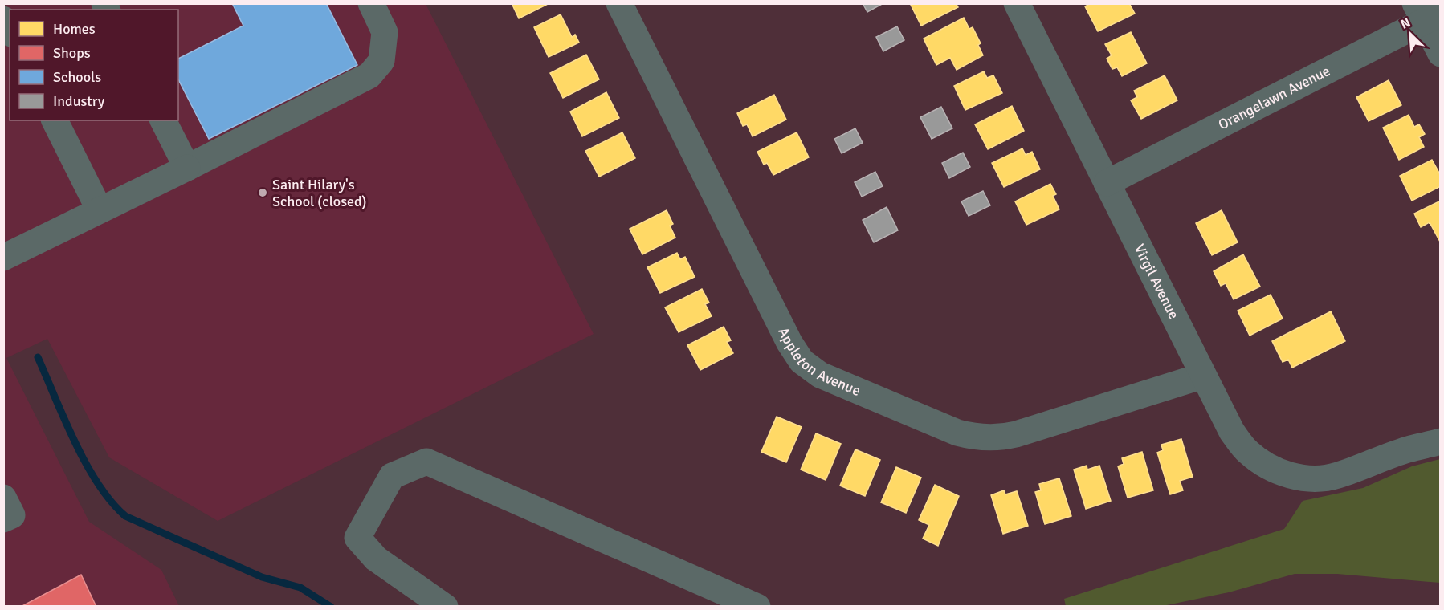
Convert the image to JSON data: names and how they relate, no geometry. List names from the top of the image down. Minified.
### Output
{"streets":{"street":["Orangelawn Avenue","Virgil Avenue","Appleton Avenue"]},"crossings":[["Orangelawn Avenue","Virgil Avenue"],["Virgil Avenue","Appleton Avenue"]],"places":["Saint Hilary's School (closed)"],"legend":["Homes","Shops","Schools","Industry"],"north":"top left"}
